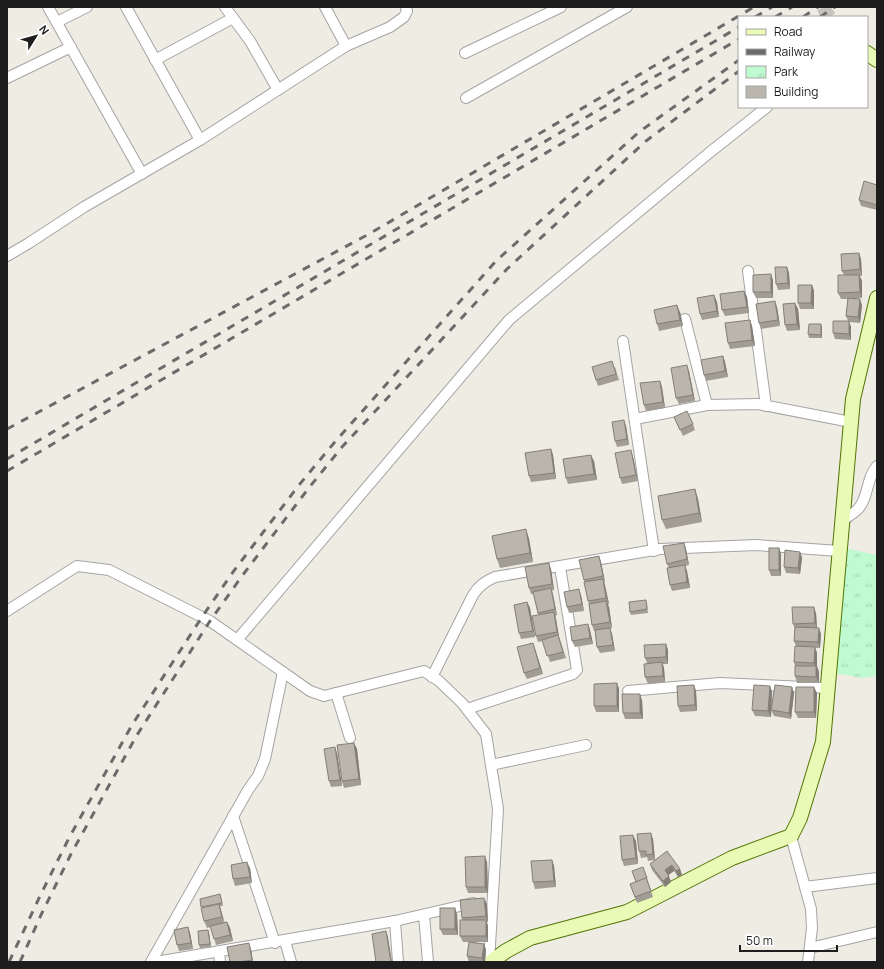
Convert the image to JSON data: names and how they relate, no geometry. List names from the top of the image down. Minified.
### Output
{"legend":["Road","Railway","Park","Building"],"scale_bar":"50 m","north":"top right"}
